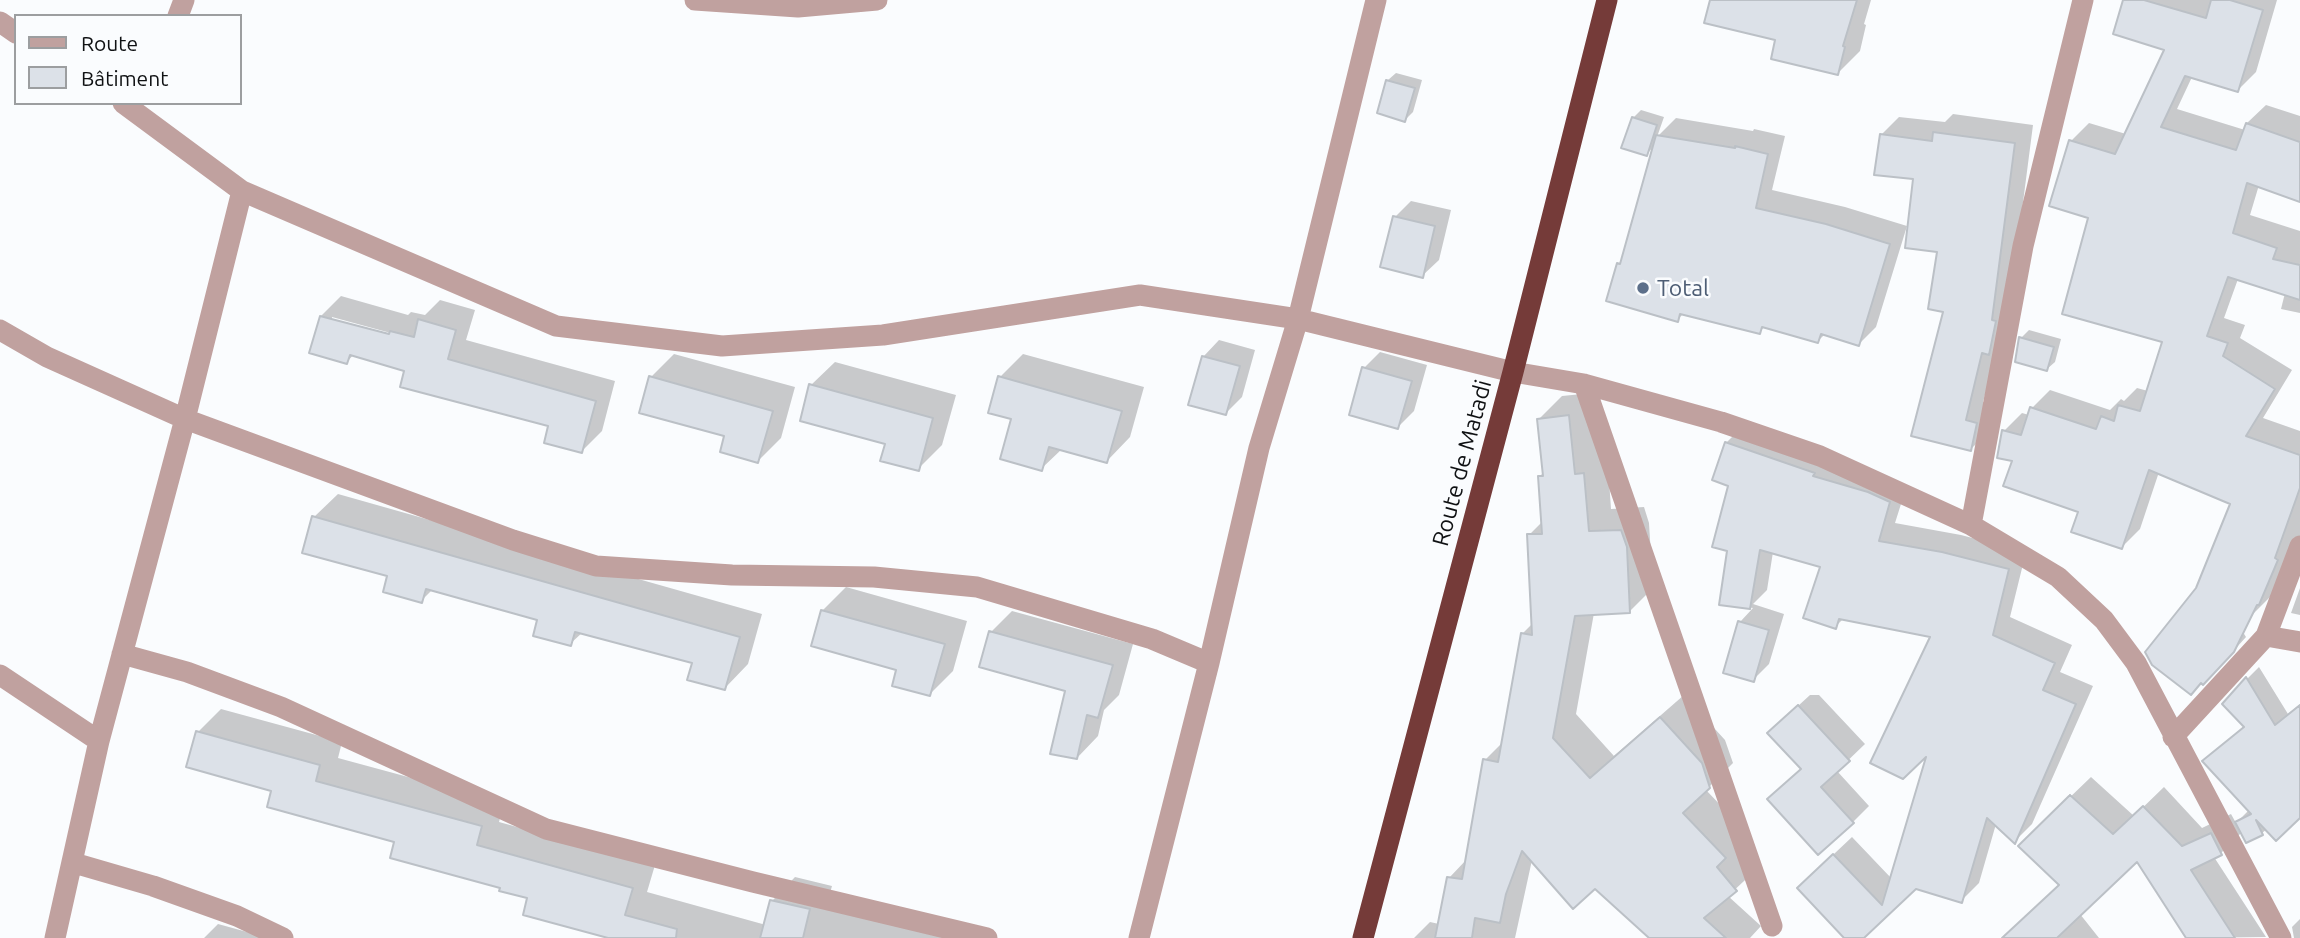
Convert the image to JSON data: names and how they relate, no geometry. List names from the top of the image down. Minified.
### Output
{"streets":{"highway":["Route de Matadi"]},"places":["Total"],"legend":["Route","Bâtiment"]}
